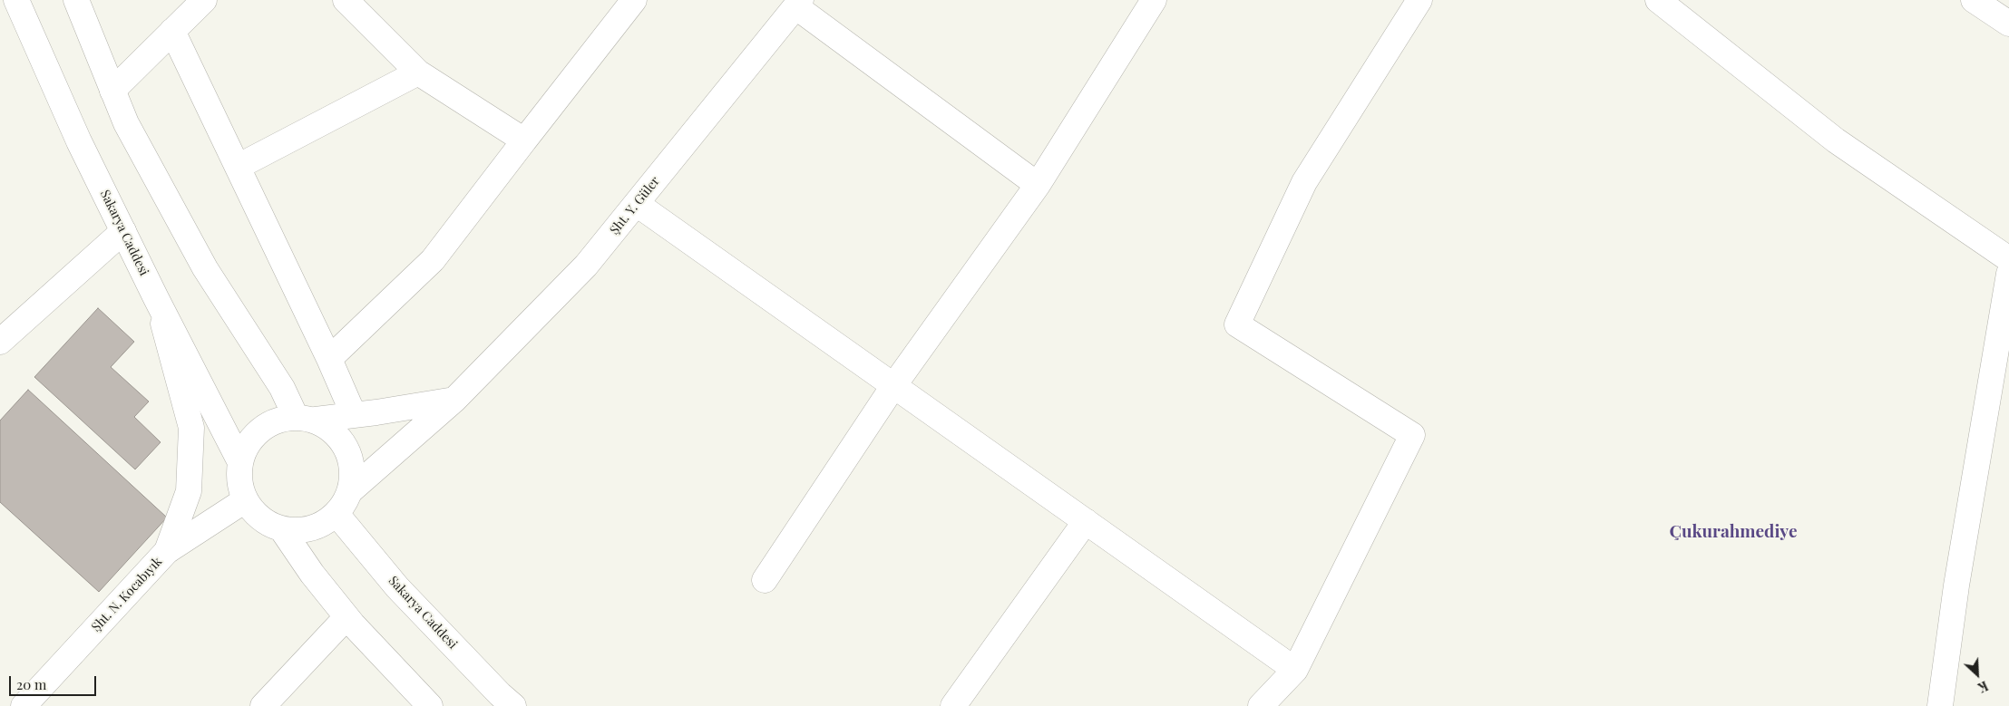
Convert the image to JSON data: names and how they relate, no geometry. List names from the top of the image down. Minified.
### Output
{"streets":{"street":["Şht. Y. Güler","Sakarya Caddesi","Şht. N. Kocabıyık"]},"crossings":[["Şht. Y. Güler","Sakarya Caddesi"],["Şht. Y. Güler","Şht. N. Kocabıyık"],["Sakarya Caddesi","Şht. N. Kocabıyık"]],"districts":["Çukurahmediye"],"scale_bar":"20 m","north":"bottom right"}
